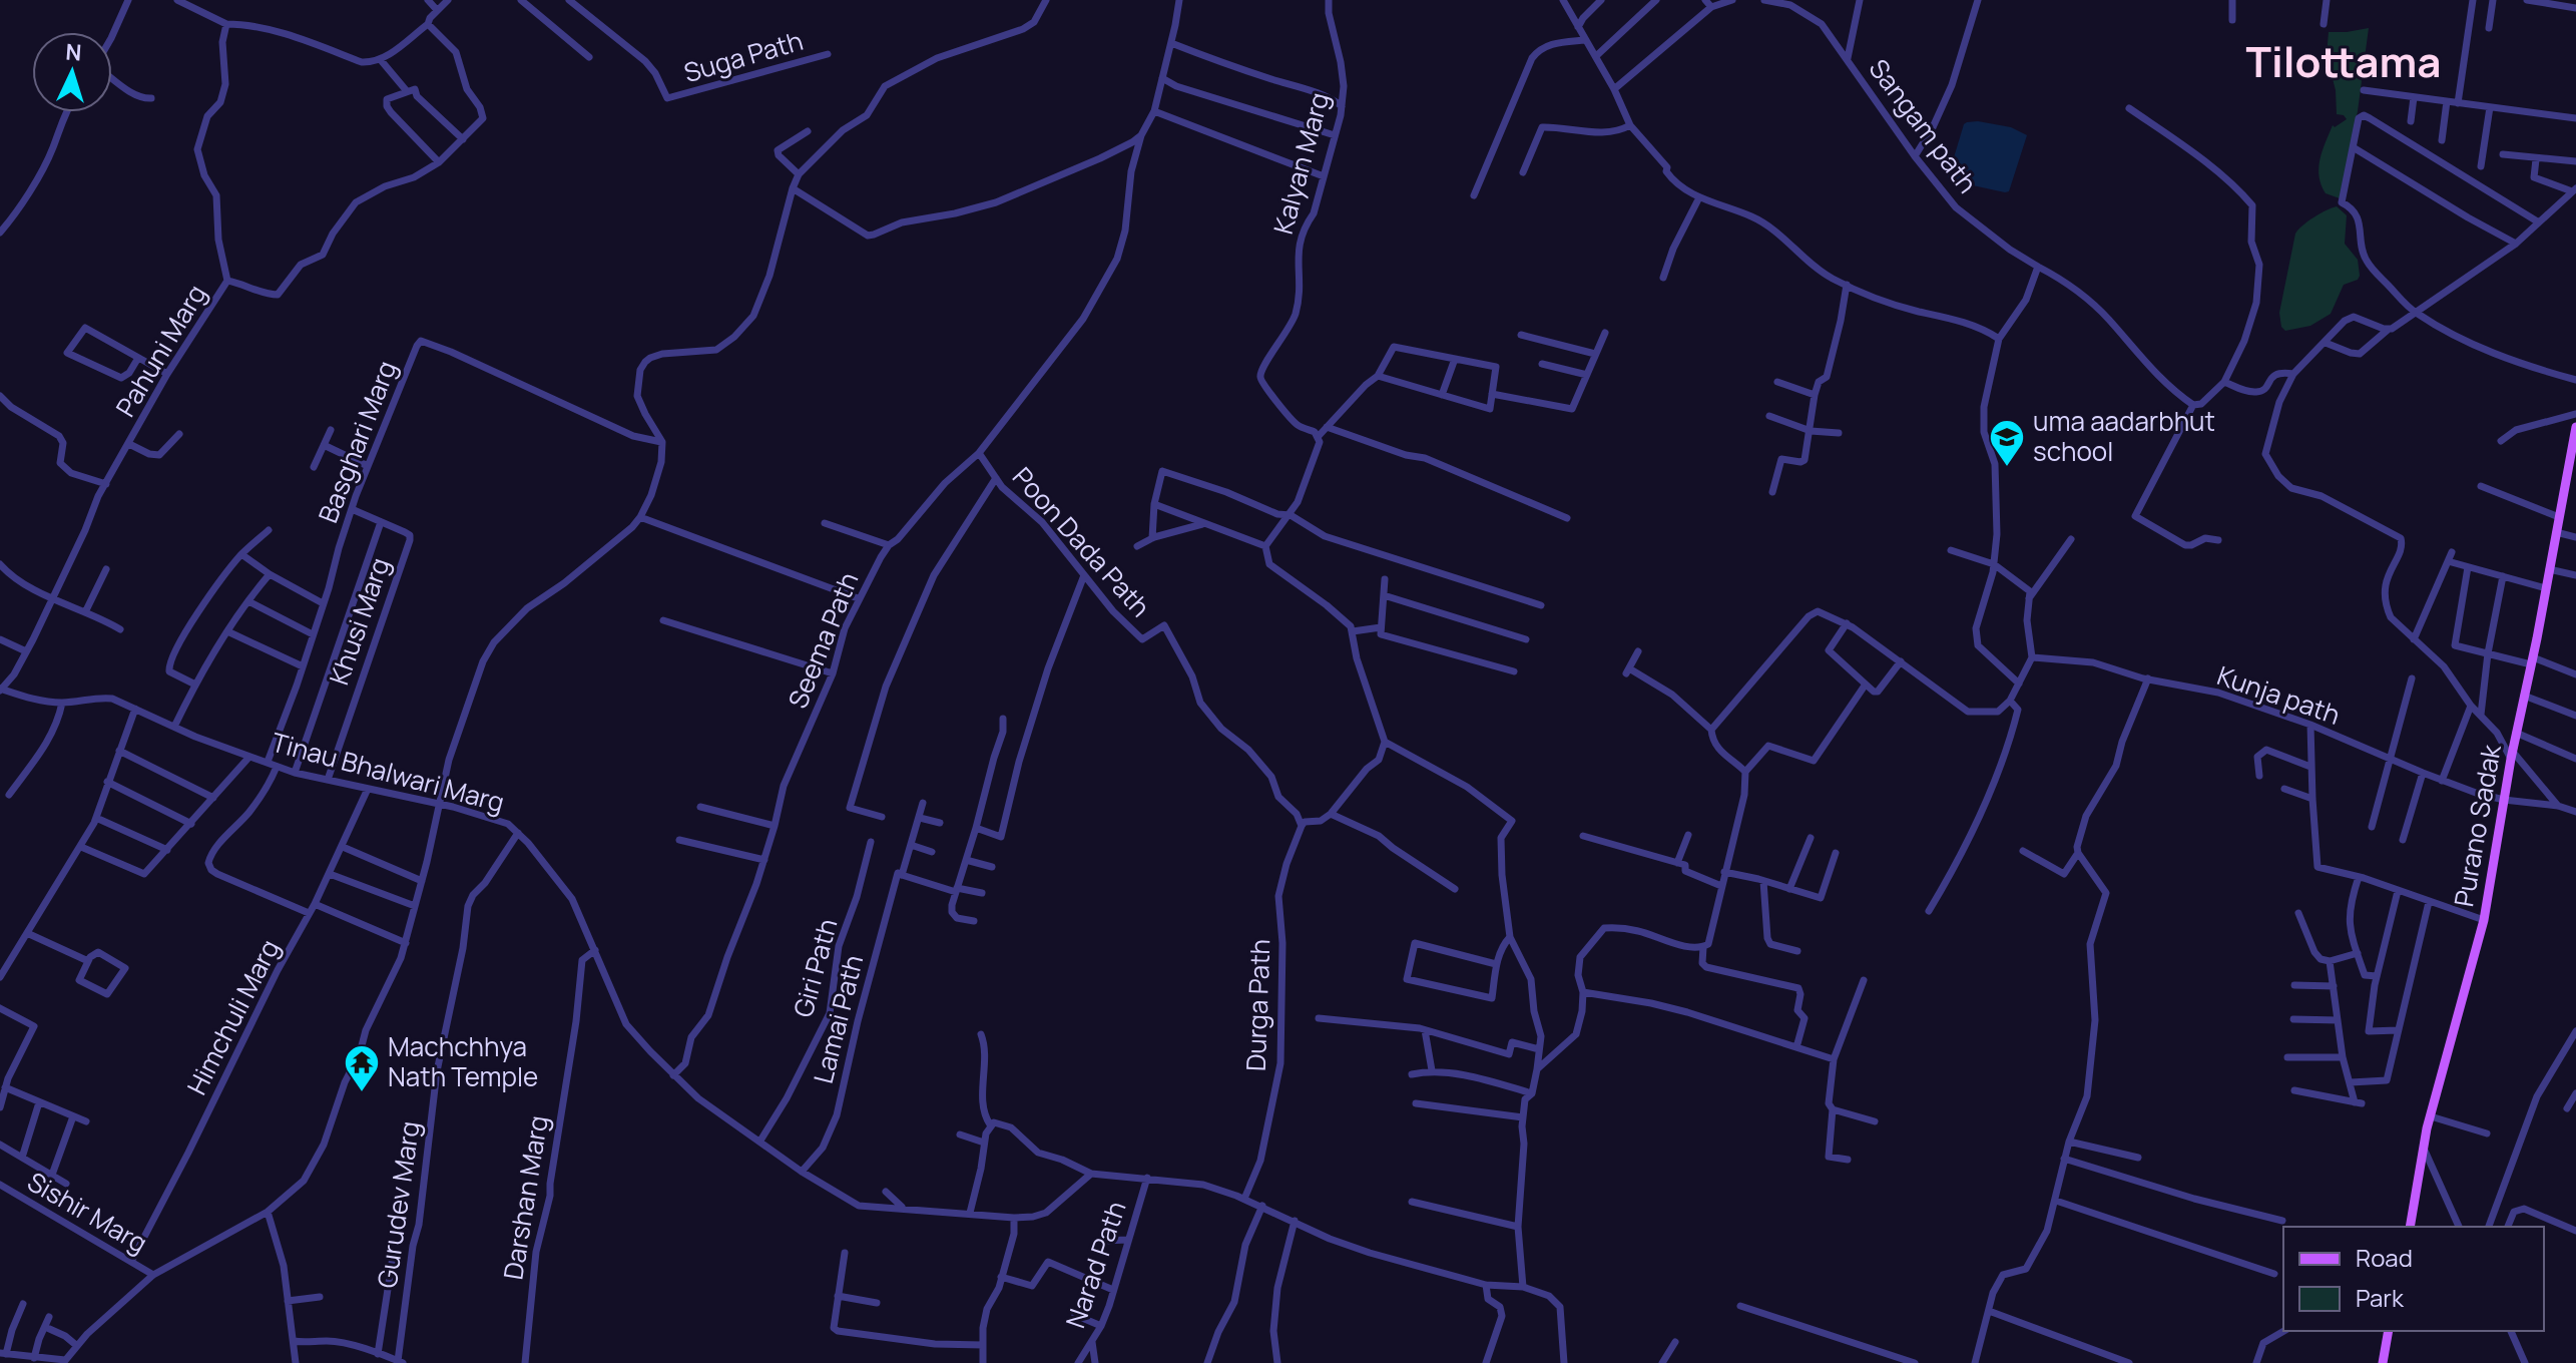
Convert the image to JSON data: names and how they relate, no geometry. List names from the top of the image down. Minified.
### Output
{"streets":{"main road":["Purano Sadak"],"street":["Suga Path","Sangam path","Kalyan Marg","Pahuni Marg","Basghari Marg","Poon Dada Path","Khusi Marg","Seema Path","Kunja path","Tinau Bhalwari Marg","Giri Path","Durga Path","Himchuli Marg","Lamai Path","Darshan Marg","Gurudev Marg","Sishir Marg","Narad Path"]},"crossings":[["Pahuni Marg","Tinau Bhalwari Marg"],["Basghari Marg","Khusi Marg"],["Basghari Marg","Tinau Bhalwari Marg"],["Poon Dada Path","Seema Path"],["Poon Dada Path","Durga Path"],["Khusi Marg","Tinau Bhalwari Marg"],["Seema Path","Tinau Bhalwari Marg"],["Kunja path","Purano Sadak"],["Tinau Bhalwari Marg","Giri Path"],["Tinau Bhalwari Marg","Himchuli Marg"],["Tinau Bhalwari Marg","Lamai Path"],["Tinau Bhalwari Marg","Darshan Marg"],["Tinau Bhalwari Marg","Gurudev Marg"],["Himchuli Marg","Sishir Marg"]],"districts":["Tilottama"],"places":{"school or university":["uma aadarbhut school"],"temple":["Machchhya Nath Temple"]},"legend":["Road","Park"],"north":"top"}
